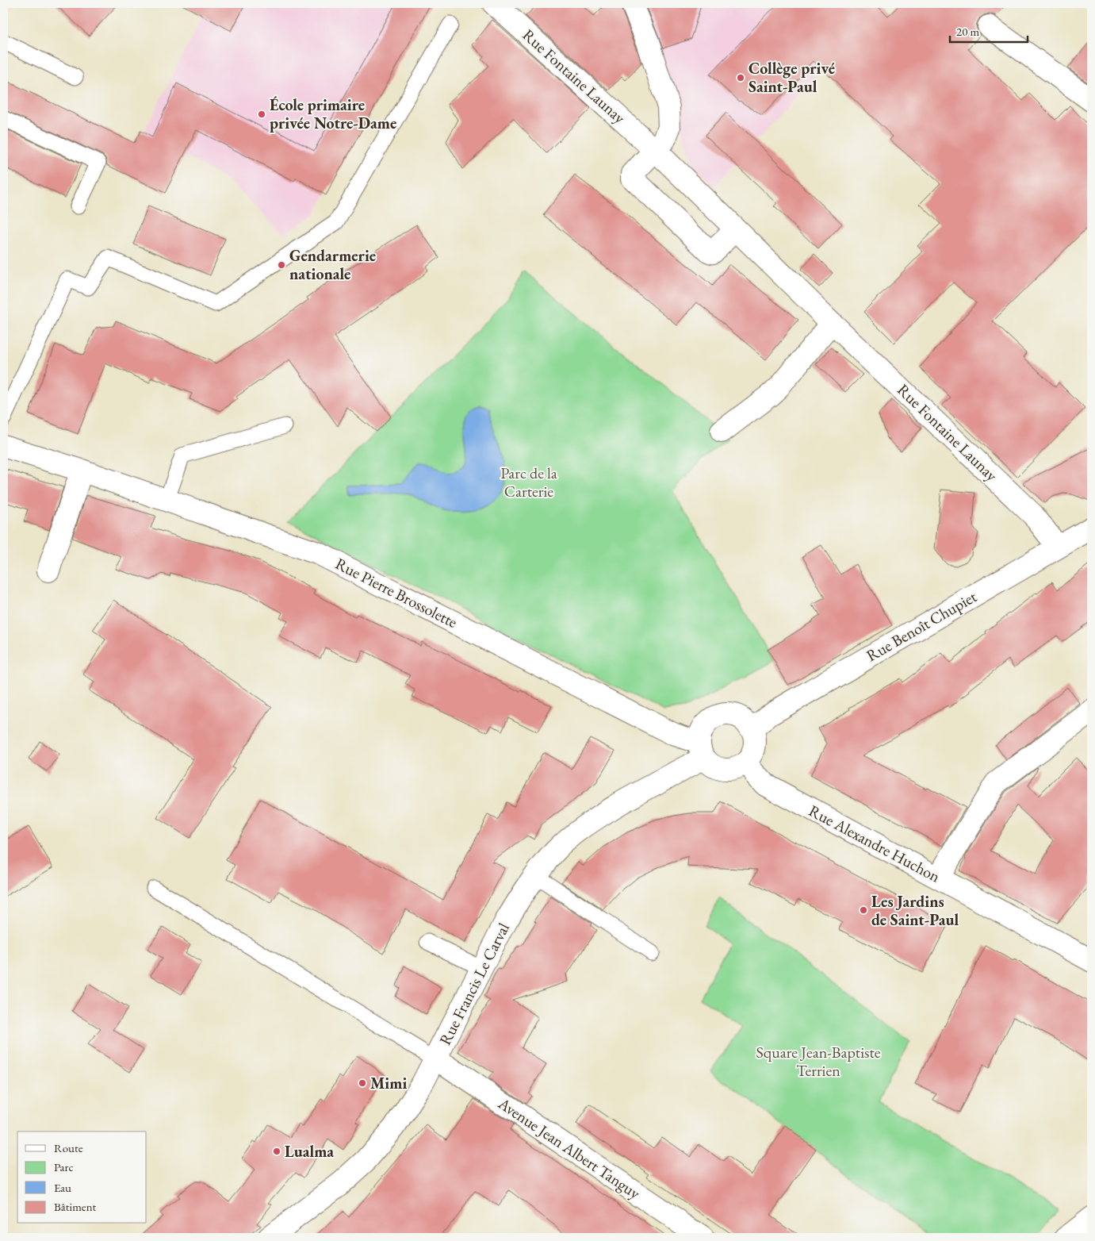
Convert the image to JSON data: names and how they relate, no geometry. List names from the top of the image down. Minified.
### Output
{"streets":{"street":["Rue Fontaine Launay","Rue Pierre Brossolette","Rue Benoît Chupiet","Rue Alexandre Huchon","Rue Francis Le Carval","Avenue Jean Albert Tanguy"]},"crossings":[["Rue Fontaine Launay","Rue Benoît Chupiet"],["Rue Pierre Brossolette","Rue Benoît Chupiet"],["Rue Pierre Brossolette","Rue Alexandre Huchon"],["Rue Pierre Brossolette","Rue Francis Le Carval"],["Rue Benoît Chupiet","Rue Alexandre Huchon"],["Rue Benoît Chupiet","Rue Francis Le Carval"],["Rue Alexandre Huchon","Rue Francis Le Carval"],["Rue Francis Le Carval","Avenue Jean Albert Tanguy"]],"parks":["Parc de la Carterie","Square Jean-Baptiste Terrien"],"places":["Collège privé Saint-Paul","École primaire privée Notre-Dame","Gendarmerie nationale","Les Jardins de Saint-Paul","Mimi","Lualma"],"legend":["Route","Parc","Eau","Bâtiment"],"scale_bar":"20 m"}
